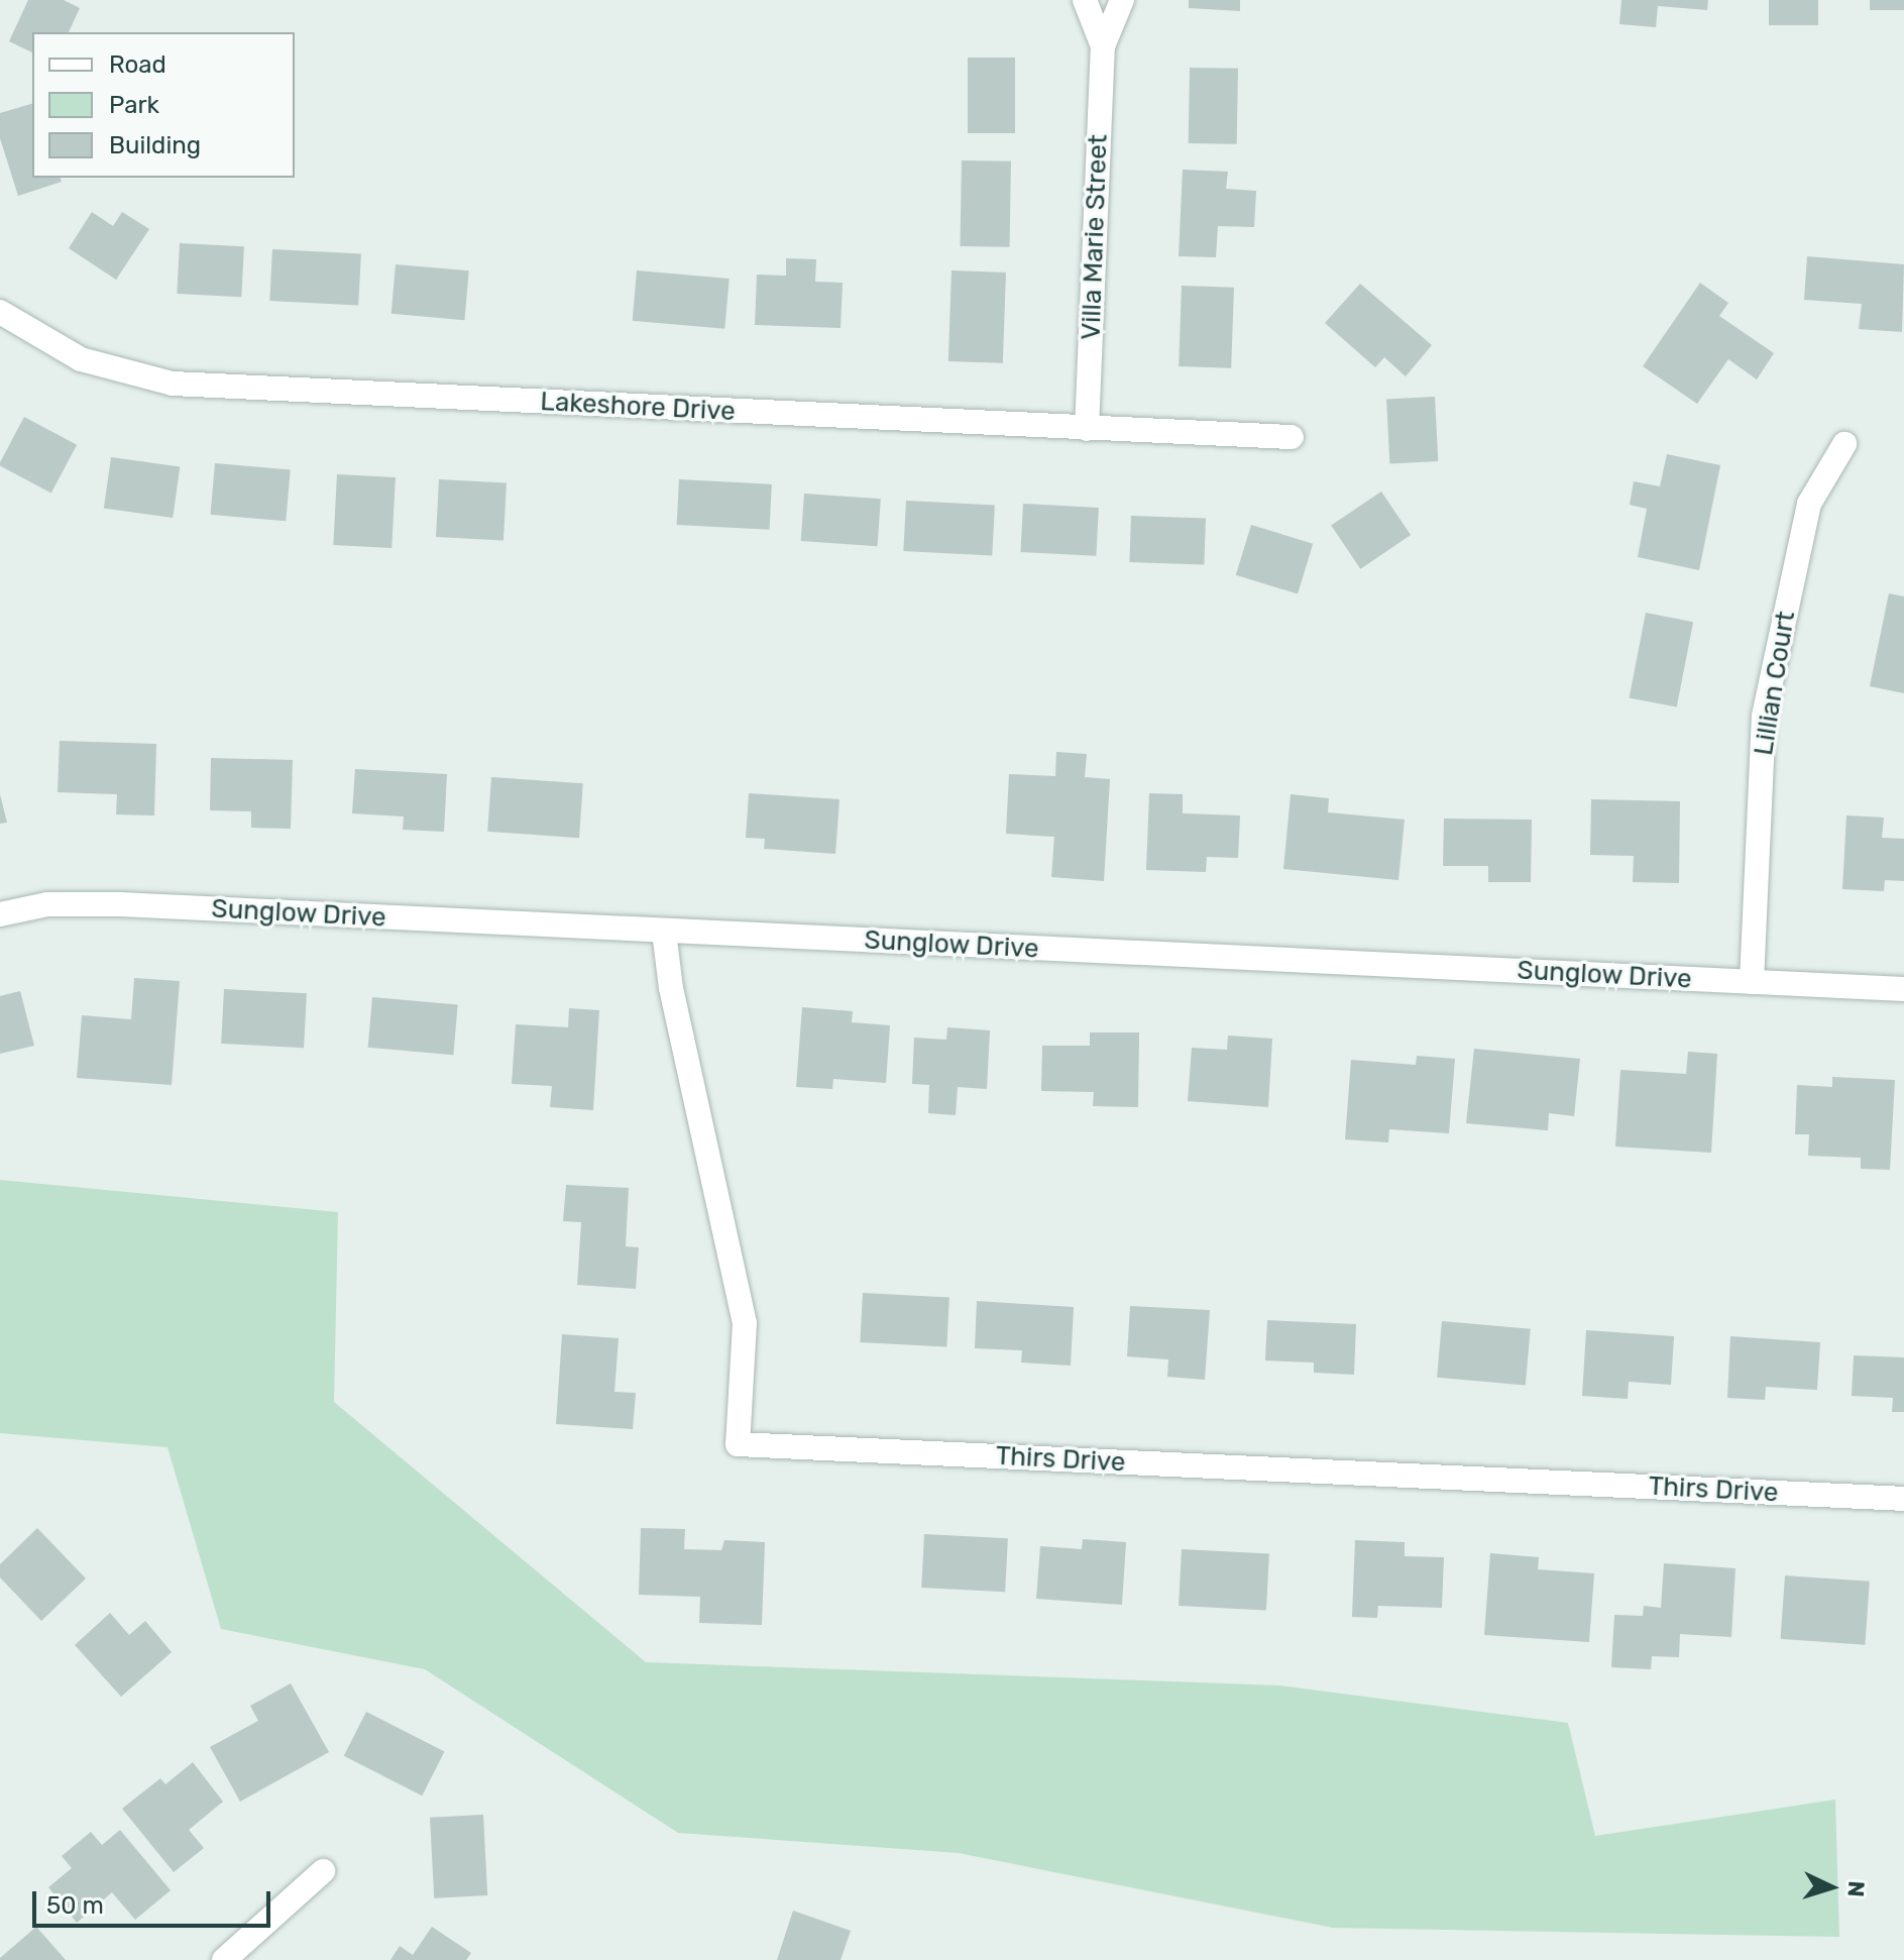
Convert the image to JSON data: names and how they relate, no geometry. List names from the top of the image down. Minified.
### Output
{"streets":{"street":["Villa Marie Street","Lakeshore Drive","Lillian Court","Sunglow Drive","Thirs Drive"]},"crossings":[["Villa Marie Street","Lakeshore Drive"],["Lillian Court","Sunglow Drive"],["Sunglow Drive","Thirs Drive"]],"legend":["Road","Park","Building"],"scale_bar":"50 m","north":"right"}
